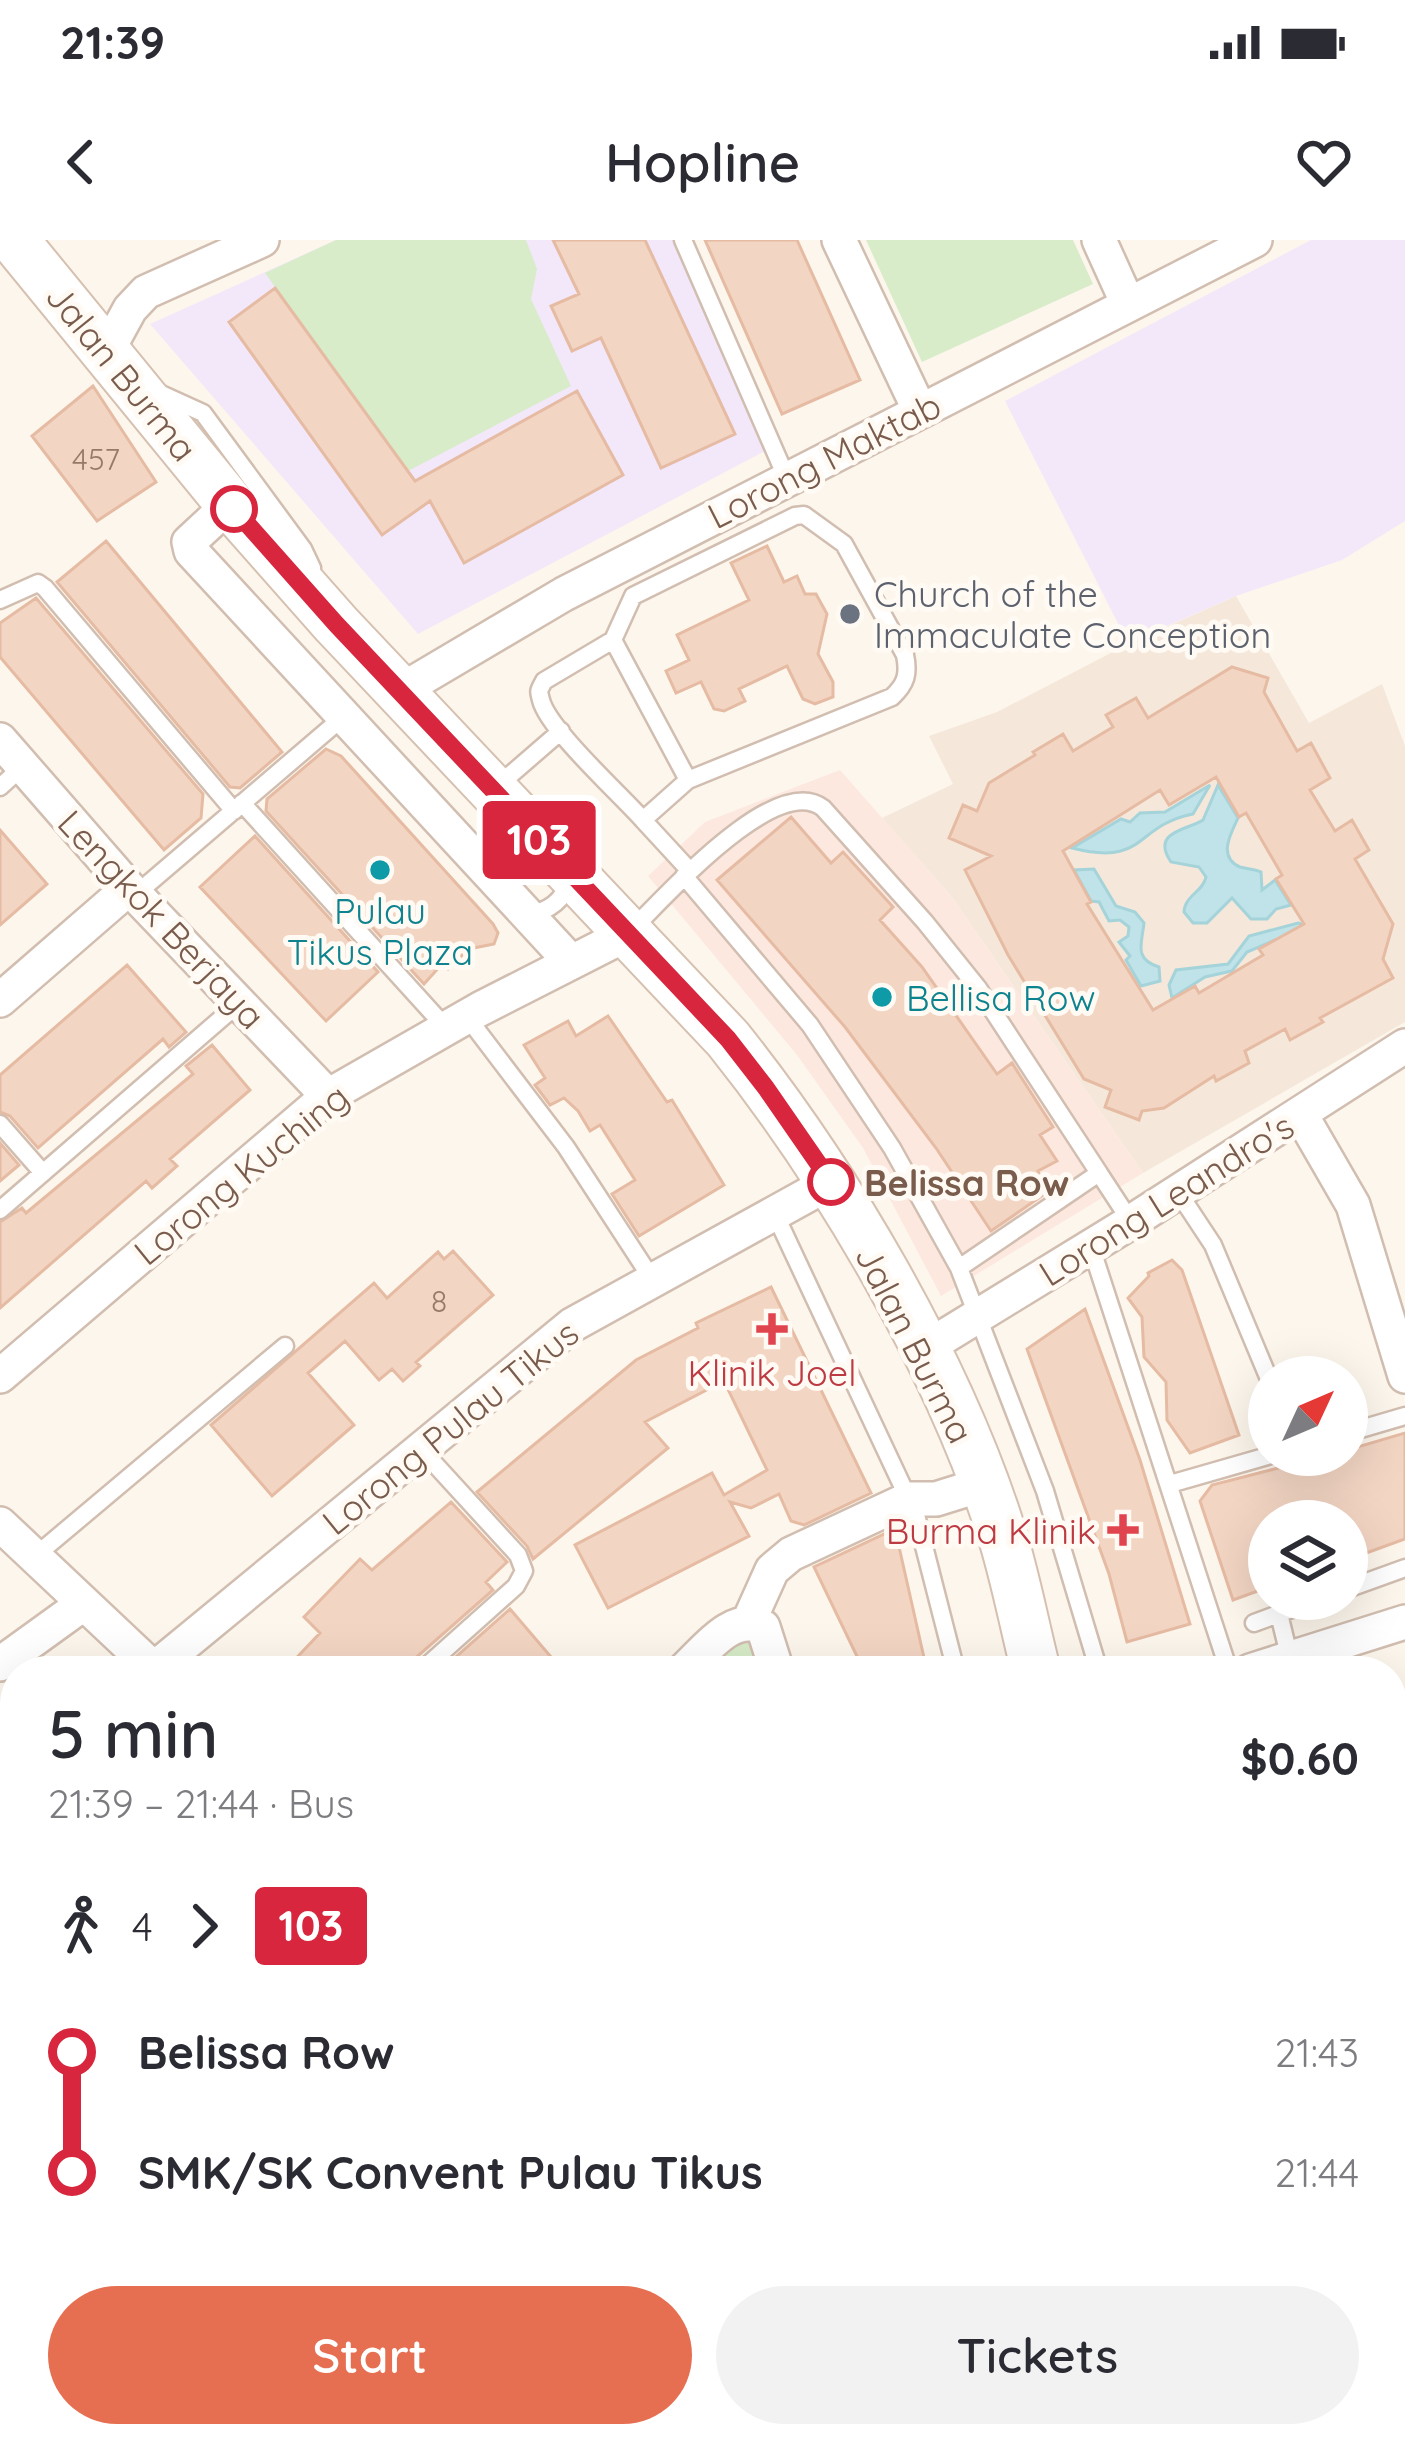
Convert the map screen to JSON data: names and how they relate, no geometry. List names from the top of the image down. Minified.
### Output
{"streets":{"main road":["Jalan Burma"],"street":["Lorong Maktab","Lengkok Berjaya","Lorong Kuching","Lorong Leandro's","Lorong Pulau Tikus"]},"crossings":[["Jalan Burma","Lorong Maktab"],["Jalan Burma","Lorong Kuching"],["Jalan Burma","Lorong Leandro's"],["Jalan Burma","Lorong Pulau Tikus"],["Lengkok Berjaya","Lorong Kuching"]],"places":{"other":["Church of the Immaculate Conception","Pulau Tikus Plaza","Bellisa Row","Belissa Row"],"health":["Klinik Joel","Burma Klinik"]},"lines":["bus line 103"],"house_numbers":["457","8"],"north":"top right","page":{"status":"21:39","header":"Hopline","on_map":"103","heading":["5 min","21:39 – 21:44 · Bus","$0.60"],"legs":["4","103"],"list":[{"name":"Belissa Row","value":"21:43"},{"name":"SMK/SK Convent Pulau Tikus","value":"21:44"}],"buttons":["Start","Tickets"]}}
